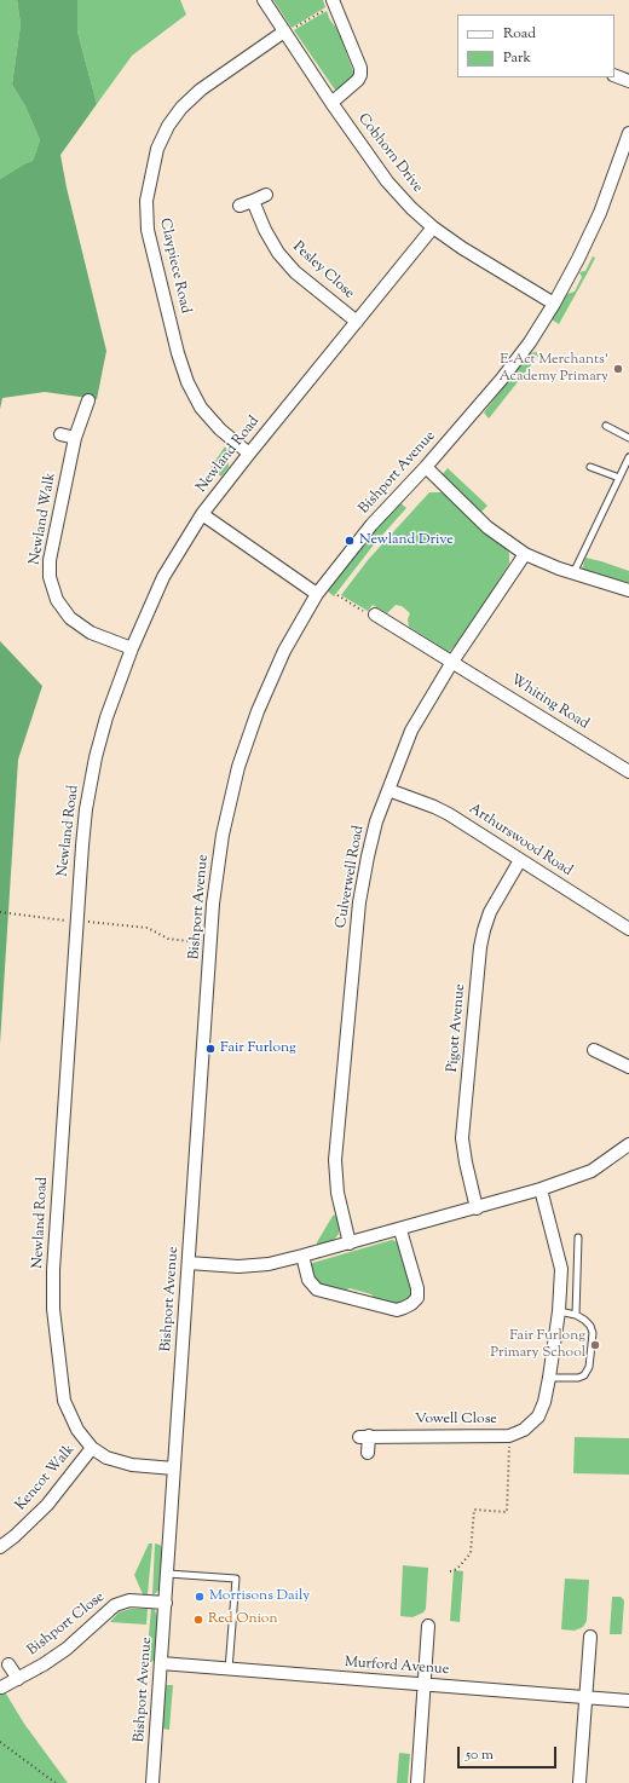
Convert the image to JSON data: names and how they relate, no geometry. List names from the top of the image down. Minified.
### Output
{"streets":{"street":["Cobhorn Drive","Claypiece Road","Pesley Close","Newland Road","Bishport Avenue","Newland Walk","Whiting Road","Arthurswood Road","Culverwell Road","Pigott Avenue","Vowell Close","Kencot Walk","Bishport Close","Murford Avenue"]},"crossings":[["Cobhorn Drive","Claypiece Road"],["Cobhorn Drive","Newland Road"],["Cobhorn Drive","Bishport Avenue"],["Claypiece Road","Newland Road"],["Pesley Close","Newland Road"],["Newland Road","Bishport Avenue"],["Newland Road","Newland Walk"],["Newland Road","Kencot Walk"],["Bishport Avenue","Bishport Close"],["Bishport Avenue","Murford Avenue"],["Whiting Road","Culverwell Road"],["Arthurswood Road","Culverwell Road"],["Arthurswood Road","Pigott Avenue"]],"places":["E-Act Merchants' Academy Primary","Newland Drive","Fair Furlong","Fair Furlong Primary School","Morrisons Daily","Red Onion"],"legend":["Road","Park"],"scale_bar":"50 m"}
